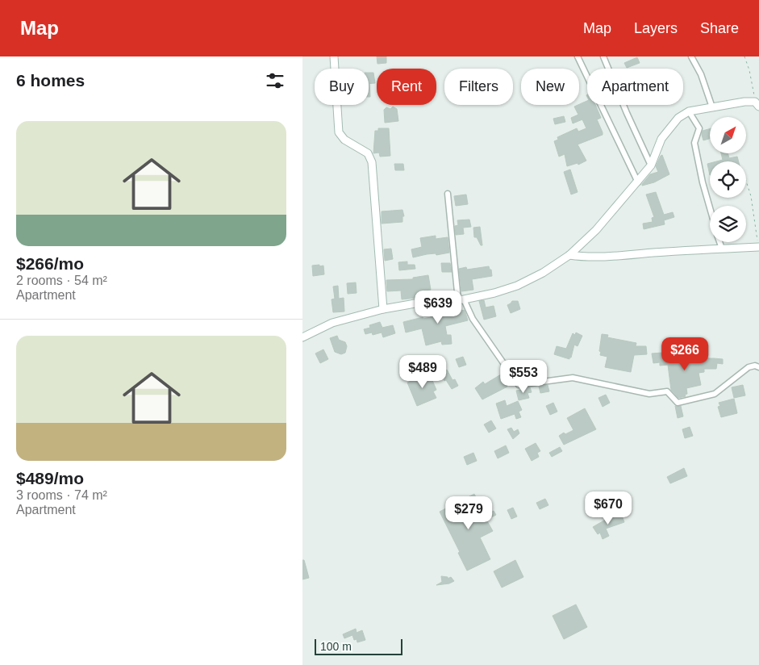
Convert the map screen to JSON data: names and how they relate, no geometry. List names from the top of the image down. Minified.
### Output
{"scale_bar":"100 m","north":"top right","page":{"header":"Map","nav":["Map","Layers","Share"],"heading":"6 homes","chip":["Buy","Rent","Filters","New","Apartment"],"list":[{"name":"$266/mo","note":"2 rooms · 54 m² · Apartment"},{"name":"$489/mo","note":"3 rooms · 74 m² · Apartment"}],"price":["$639","$266","$489","$553","$670","$279"],"scale":"100 m"}}
